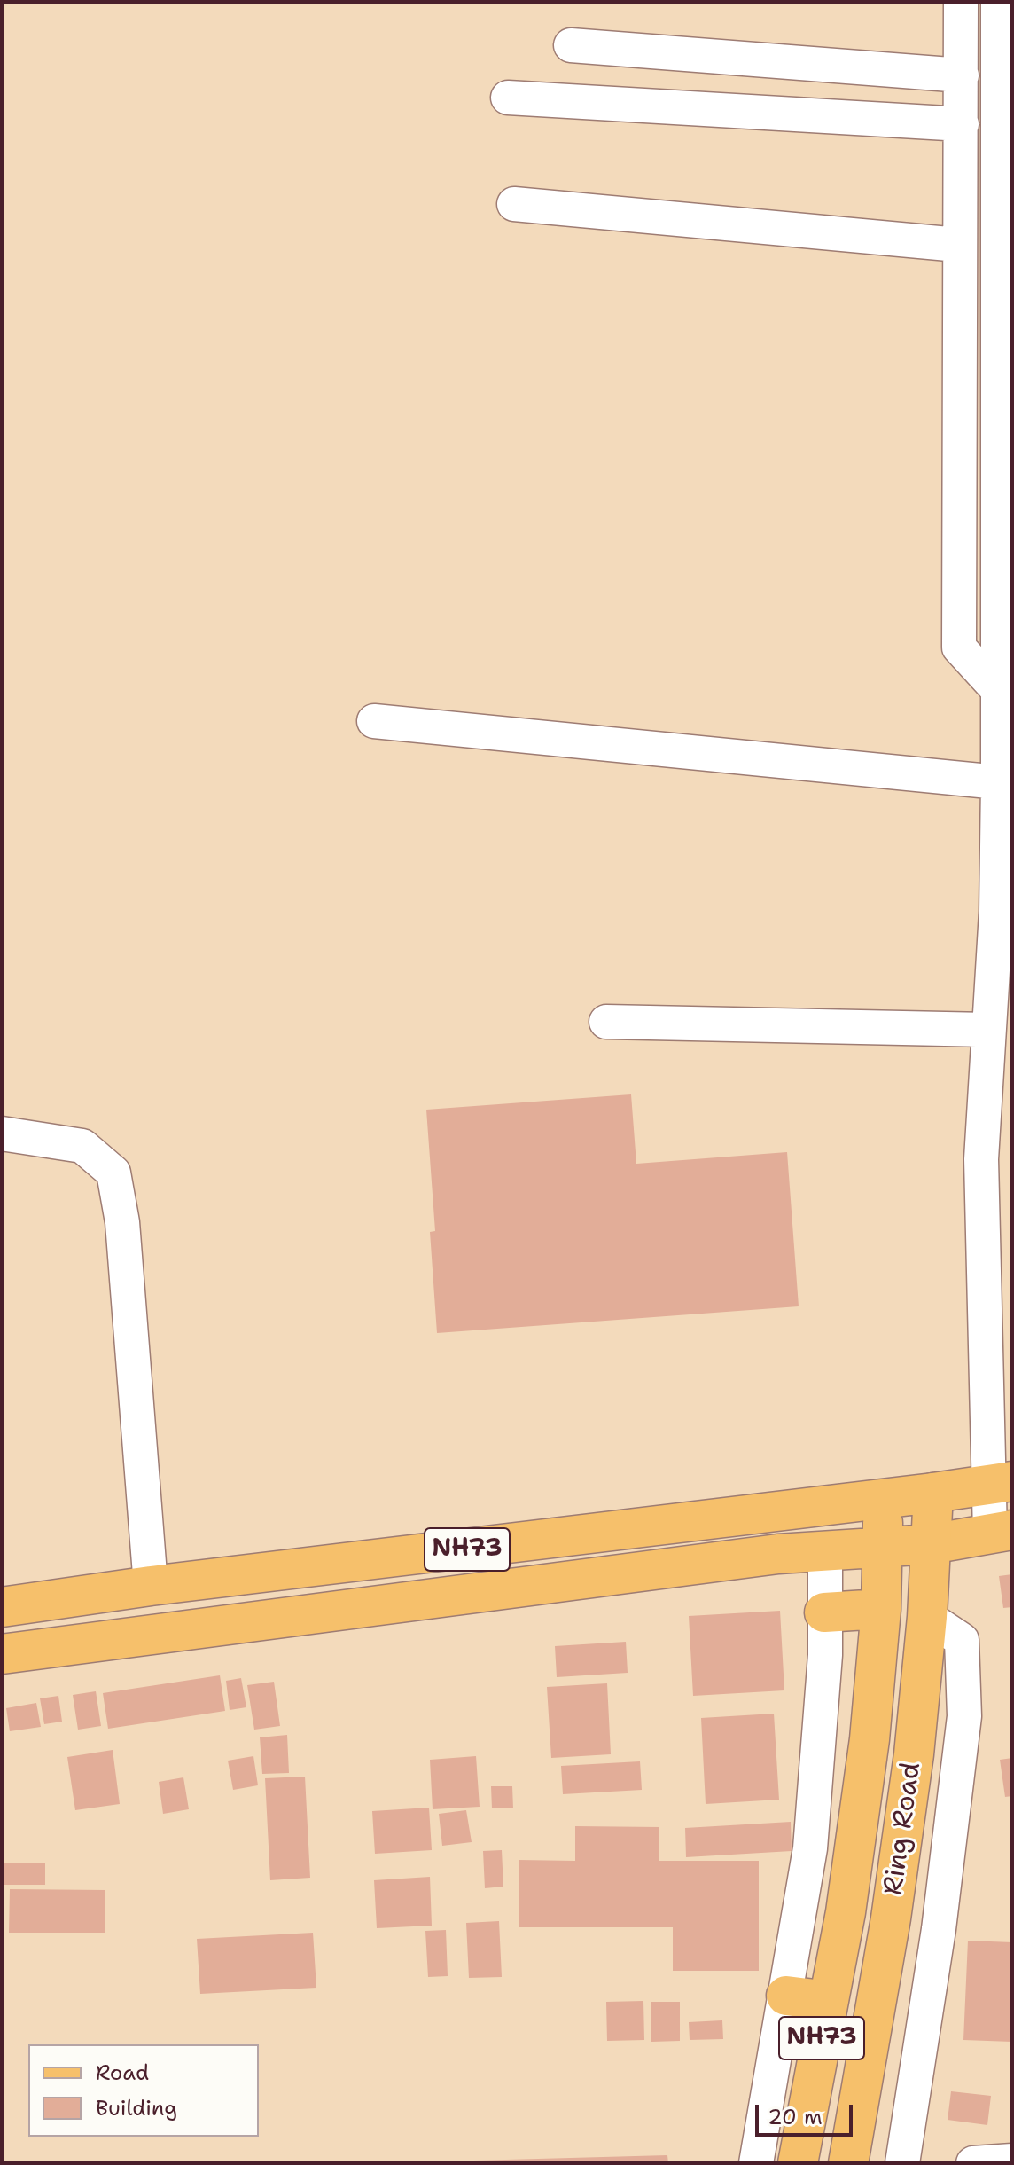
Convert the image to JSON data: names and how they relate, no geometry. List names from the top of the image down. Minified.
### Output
{"streets":{"main road":["NH73","Ring Road"]},"crossings":[["NH73","Ring Road"]],"legend":["Road","Building"],"scale_bar":"20 m"}
